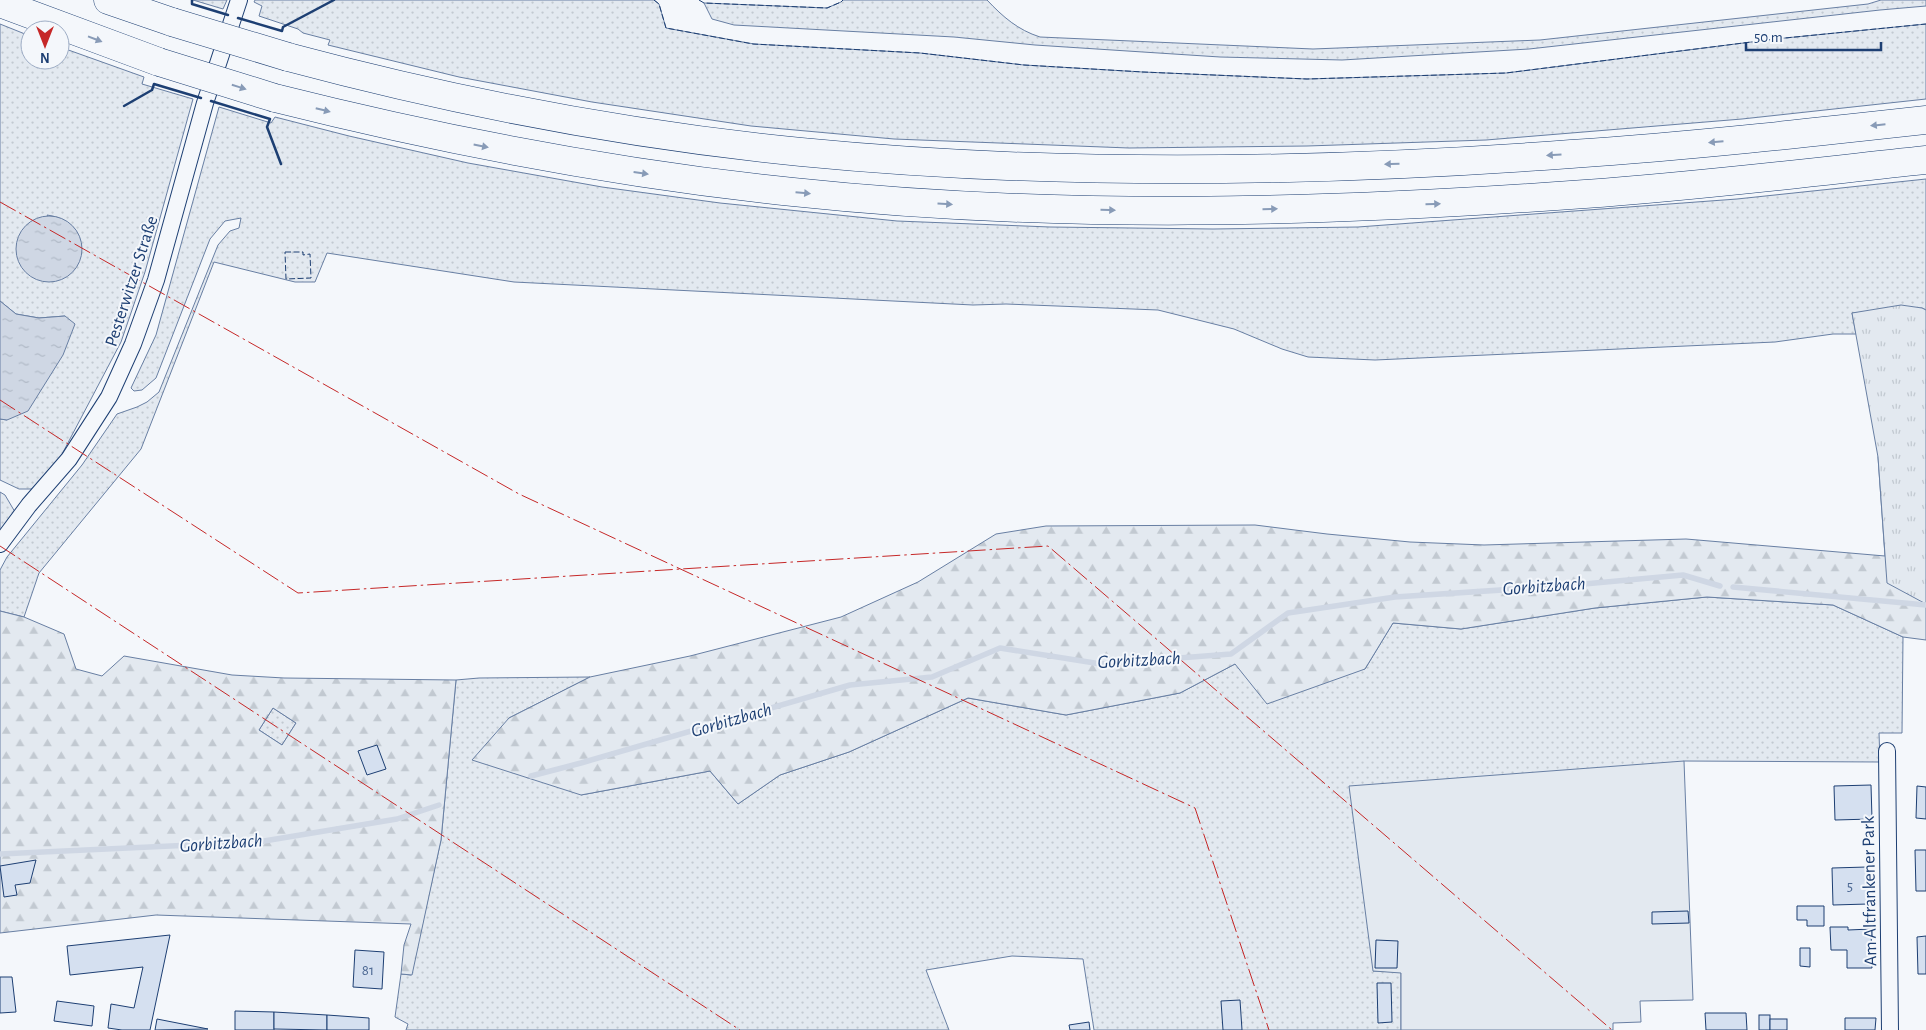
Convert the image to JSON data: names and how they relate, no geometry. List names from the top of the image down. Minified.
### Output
{"streets":{"street":["Pesterwitzer Straße","Am Altfrankener Park"]},"water":["Gorbitzbach"],"house_numbers":["5","81"],"scale_bar":"50 m","north":"bottom"}
